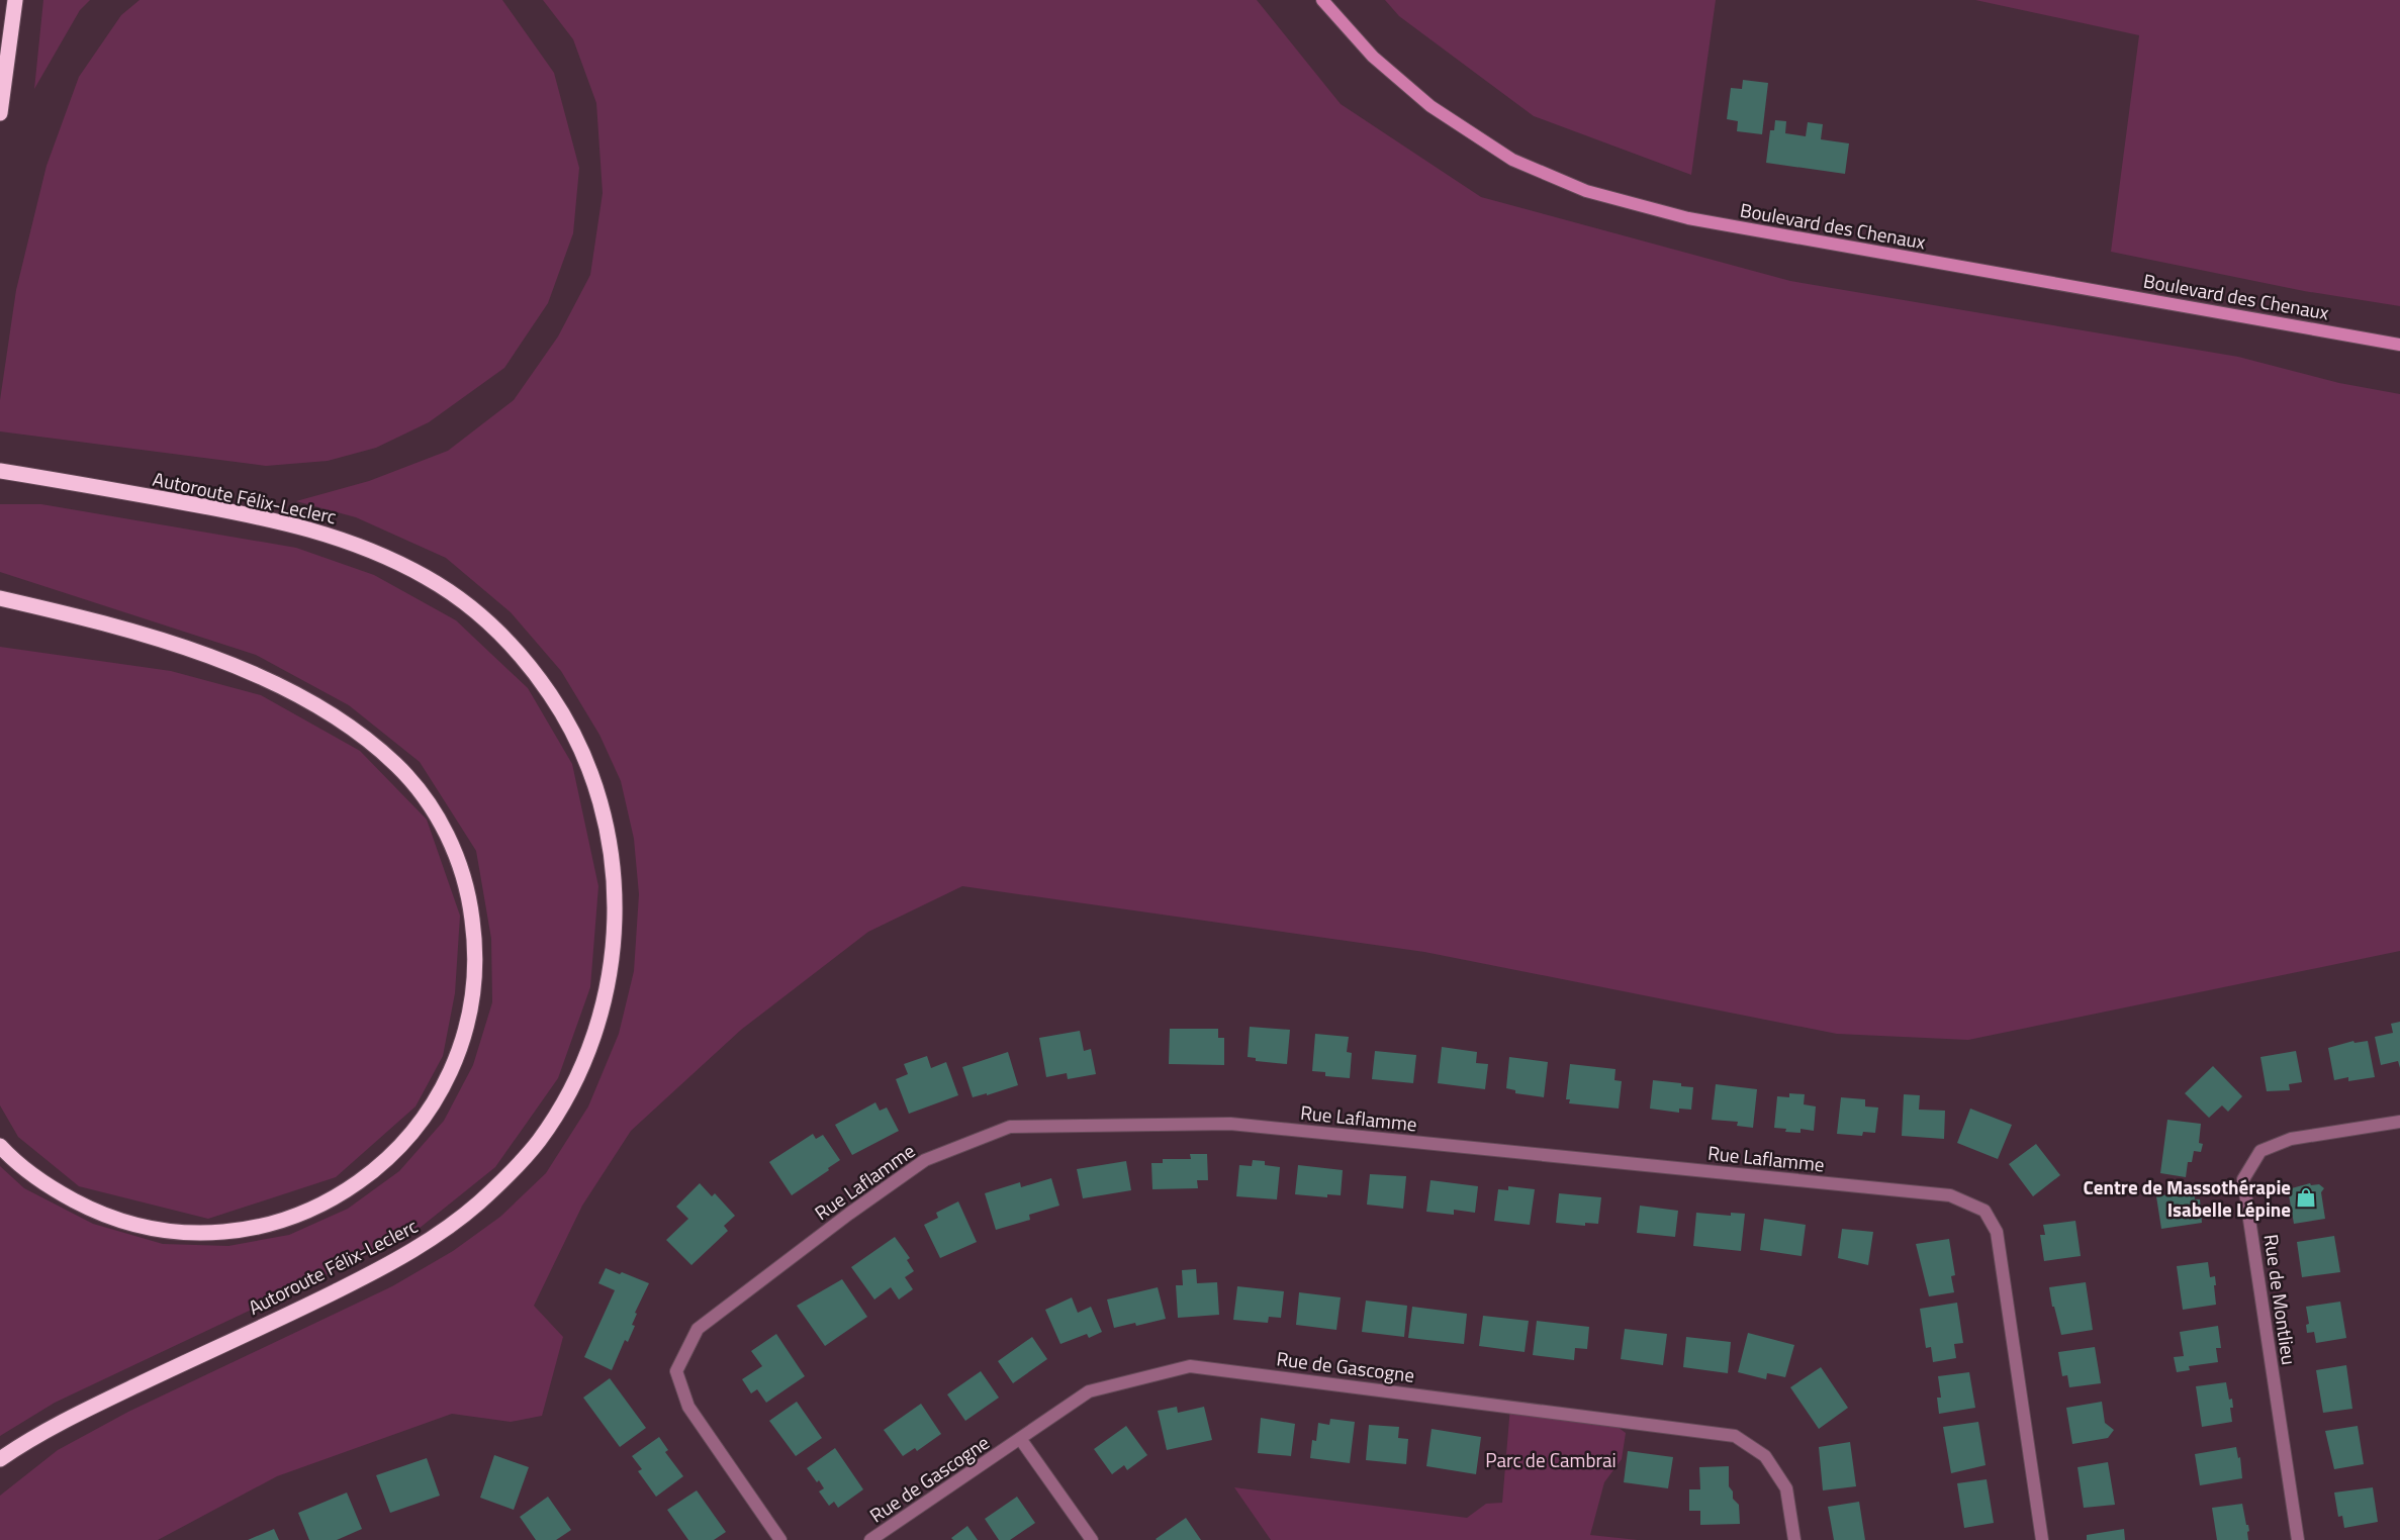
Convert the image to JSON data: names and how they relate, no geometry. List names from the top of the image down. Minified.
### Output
{"streets":{"highway":["Autoroute Félix-Leclerc"],"main road":["Boulevard des Chenaux"],"street":["Rue Laflamme","Rue de Montlieu","Rue de Gascogne"]},"parks":["Parc de Cambrai"],"places":{"shop":["Centre de Massothérapie Isabelle Lépine"]}}
